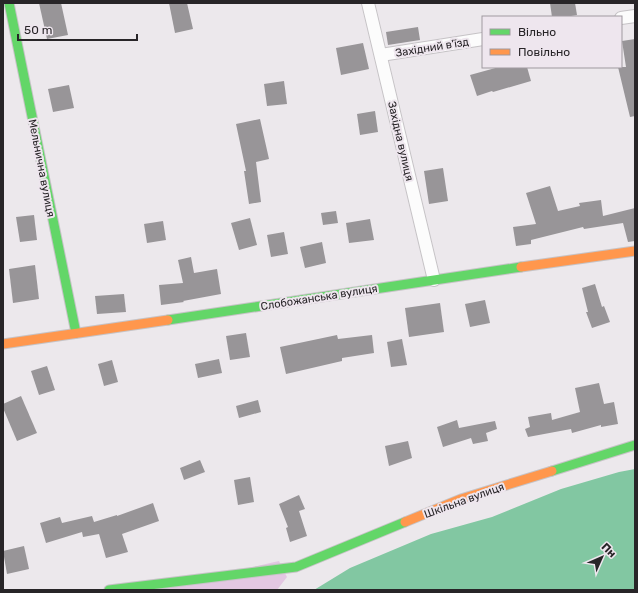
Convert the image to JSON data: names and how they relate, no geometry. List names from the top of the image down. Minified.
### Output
{"streets":{"street":["Західний в'їзд","Західна вулиця","Мельнична вулиця","Слобожанська вулиця","Шкільна вулиця"]},"crossings":[["Західний в'їзд","Західна вулиця"],["Західна вулиця","Слобожанська вулиця"],["Мельнична вулиця","Слобожанська вулиця"]],"legend":["Вільно","Повільно"],"scale_bar":"50 m","north":"top right"}
